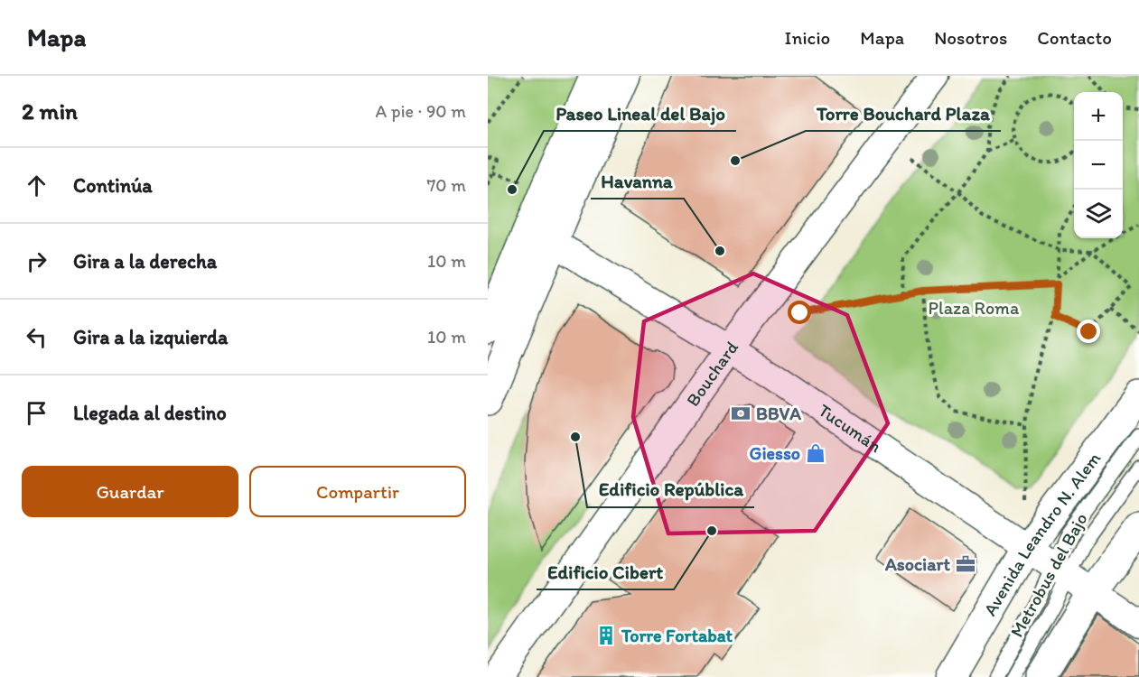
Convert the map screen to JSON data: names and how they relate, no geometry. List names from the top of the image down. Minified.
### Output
{"streets":{"main road":["Avenida Leandro N. Alem"],"street":["Bouchard","Tucumán"],"lane":["Metrobus del Bajo"]},"crossings":[["Bouchard","Tucumán"],["Tucumán","Avenida Leandro N. Alem"],["Tucumán","Metrobus del Bajo"]],"parks":["Plaza Roma"],"places":{"other":["Torre Bouchard Plaza","Paseo Lineal del Bajo","Havanna","Edificio República","Edificio Cibert"],"bank":["BBVA"],"shop":["Giesso"],"office":["Asociart"],"building":["Torre Fortabat"]},"page":{"header":"Mapa","nav":["Inicio","Mapa","Nosotros","Contacto"],"heading":["2 min","A pie · 90 m"],"map_buttons":["+","−"],"list":[["Continúa","70 m"],["Gira a la derecha","10 m"],["Gira a la izquierda","10 m"],"Llegada al destino"],"buttons":["Guardar","Compartir"]}}
